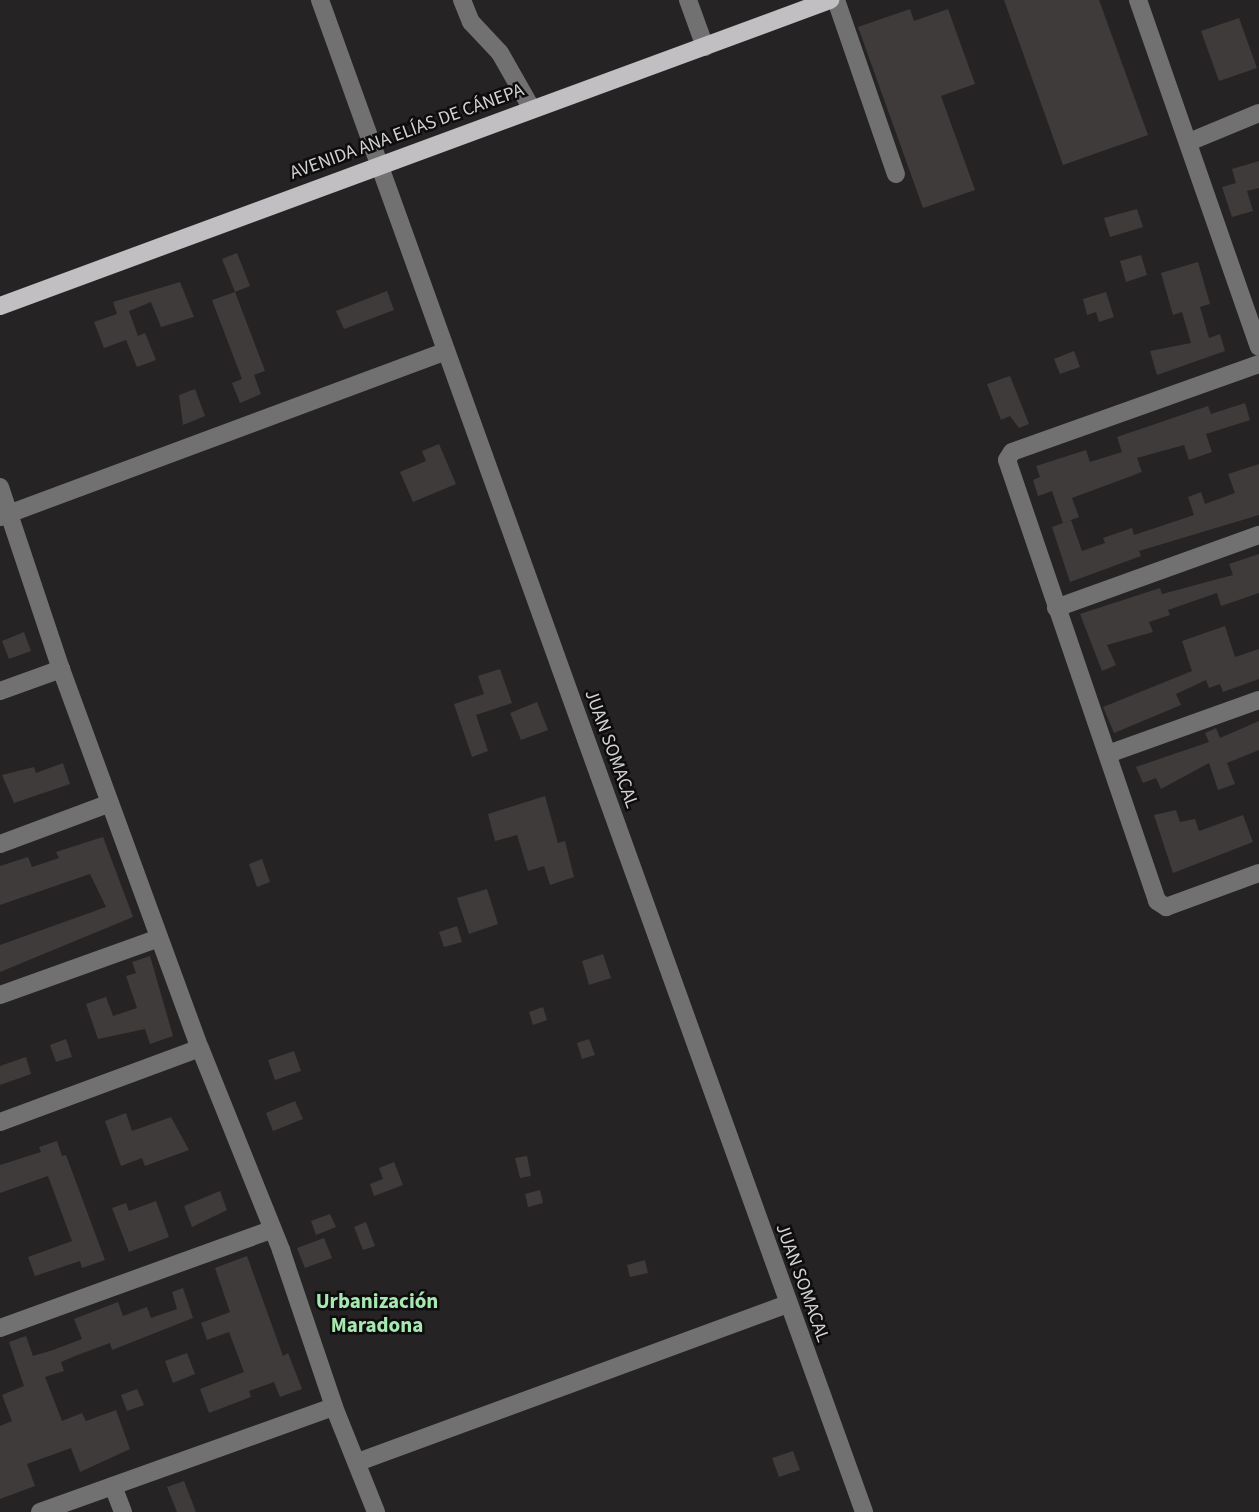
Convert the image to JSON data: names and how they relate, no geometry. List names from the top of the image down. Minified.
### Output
{"streets":{"main road":["AVENIDA ANA ELÍAS DE CÁNEPA"],"street":["JUAN SOMACAL"]},"crossings":[["AVENIDA ANA ELÍAS DE CÁNEPA","JUAN SOMACAL"]],"districts":["Urbanización Maradona"]}
